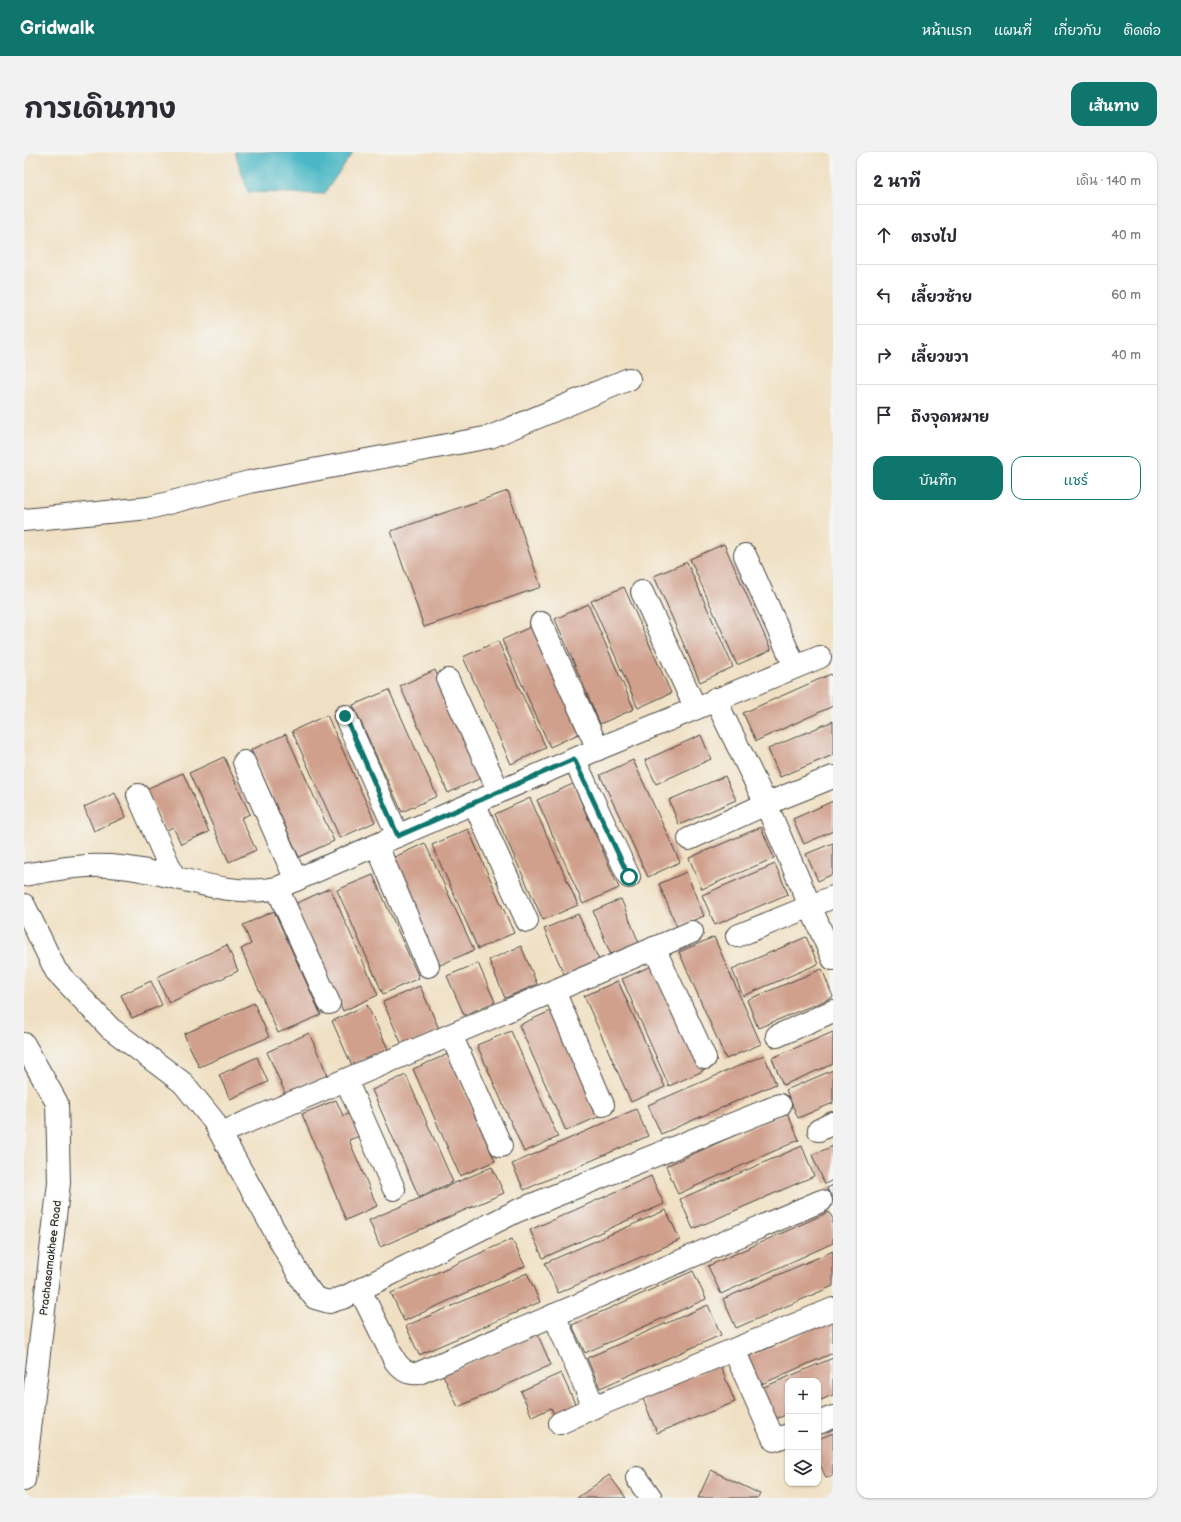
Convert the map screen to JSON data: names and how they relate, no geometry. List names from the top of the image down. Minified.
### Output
{"streets":{"street":["Prachasamakhee Road"]},"page":{"header":"Gridwalk","nav":["หน้าแรก","แผนที่","เกี่ยวกับ","ติดต่อ"],"title":"การเดินทาง","buttons":["เส้นทาง",["บันทึก","แชร์"]],"heading":["2 นาที","เดิน · 140 m"],"list":[["ตรงไป","40 m"],["เลี้ยวซ้าย","60 m"],["เลี้ยวขวา","40 m"],"ถึงจุดหมาย"],"map_buttons":["+","−"]}}
